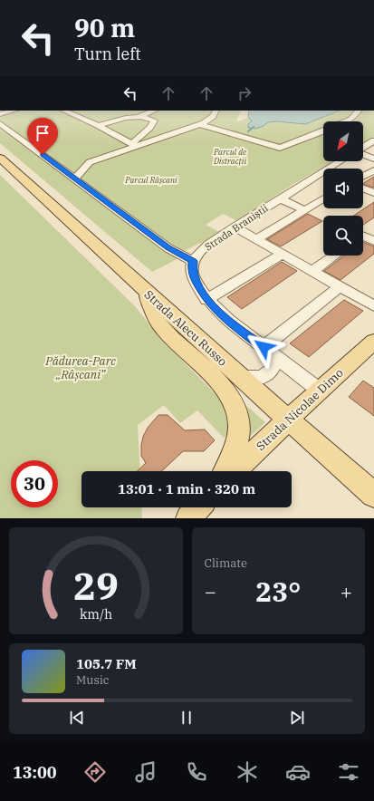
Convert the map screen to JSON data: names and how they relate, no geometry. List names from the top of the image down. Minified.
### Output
{"streets":{"main road":["Strada Alecu Russo","Strada Nicolae Dimo"],"street":["Strada Braniștii"]},"crossings":[["Strada Alecu Russo","Strada Nicolae Dimo"]],"parks":["Parcul de Distracții","Parcul Râșcani","Pădurea-Parc „Râșcani”"],"north":"bottom left","page":{"turn":["90 m","Turn left"],"limit":"30","trip":"13:01 · 1 min · 320 m","tile":"Climate","heat":["−","23°","+"],"song":["105.7 FM","Music"],"tabs":"13:00","gauge":["29","km/h"]}}
